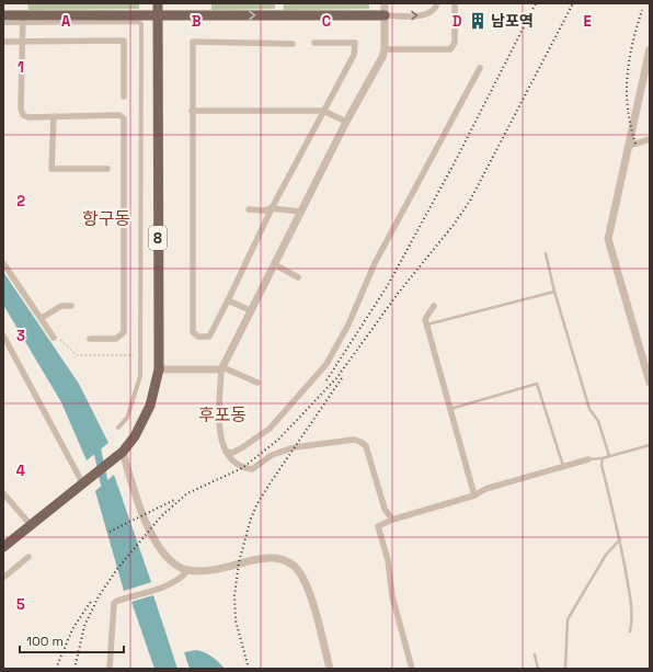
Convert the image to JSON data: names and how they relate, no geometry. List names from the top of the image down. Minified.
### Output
{"streets":{"main road":["8"]},"districts":["항구동","후포동"],"places":{"building":["남포역"]},"scale_bar":"100 m","grid":{"columns":["A","B","C","D","E"],"rows":["1","2","3","4","5"]}}
